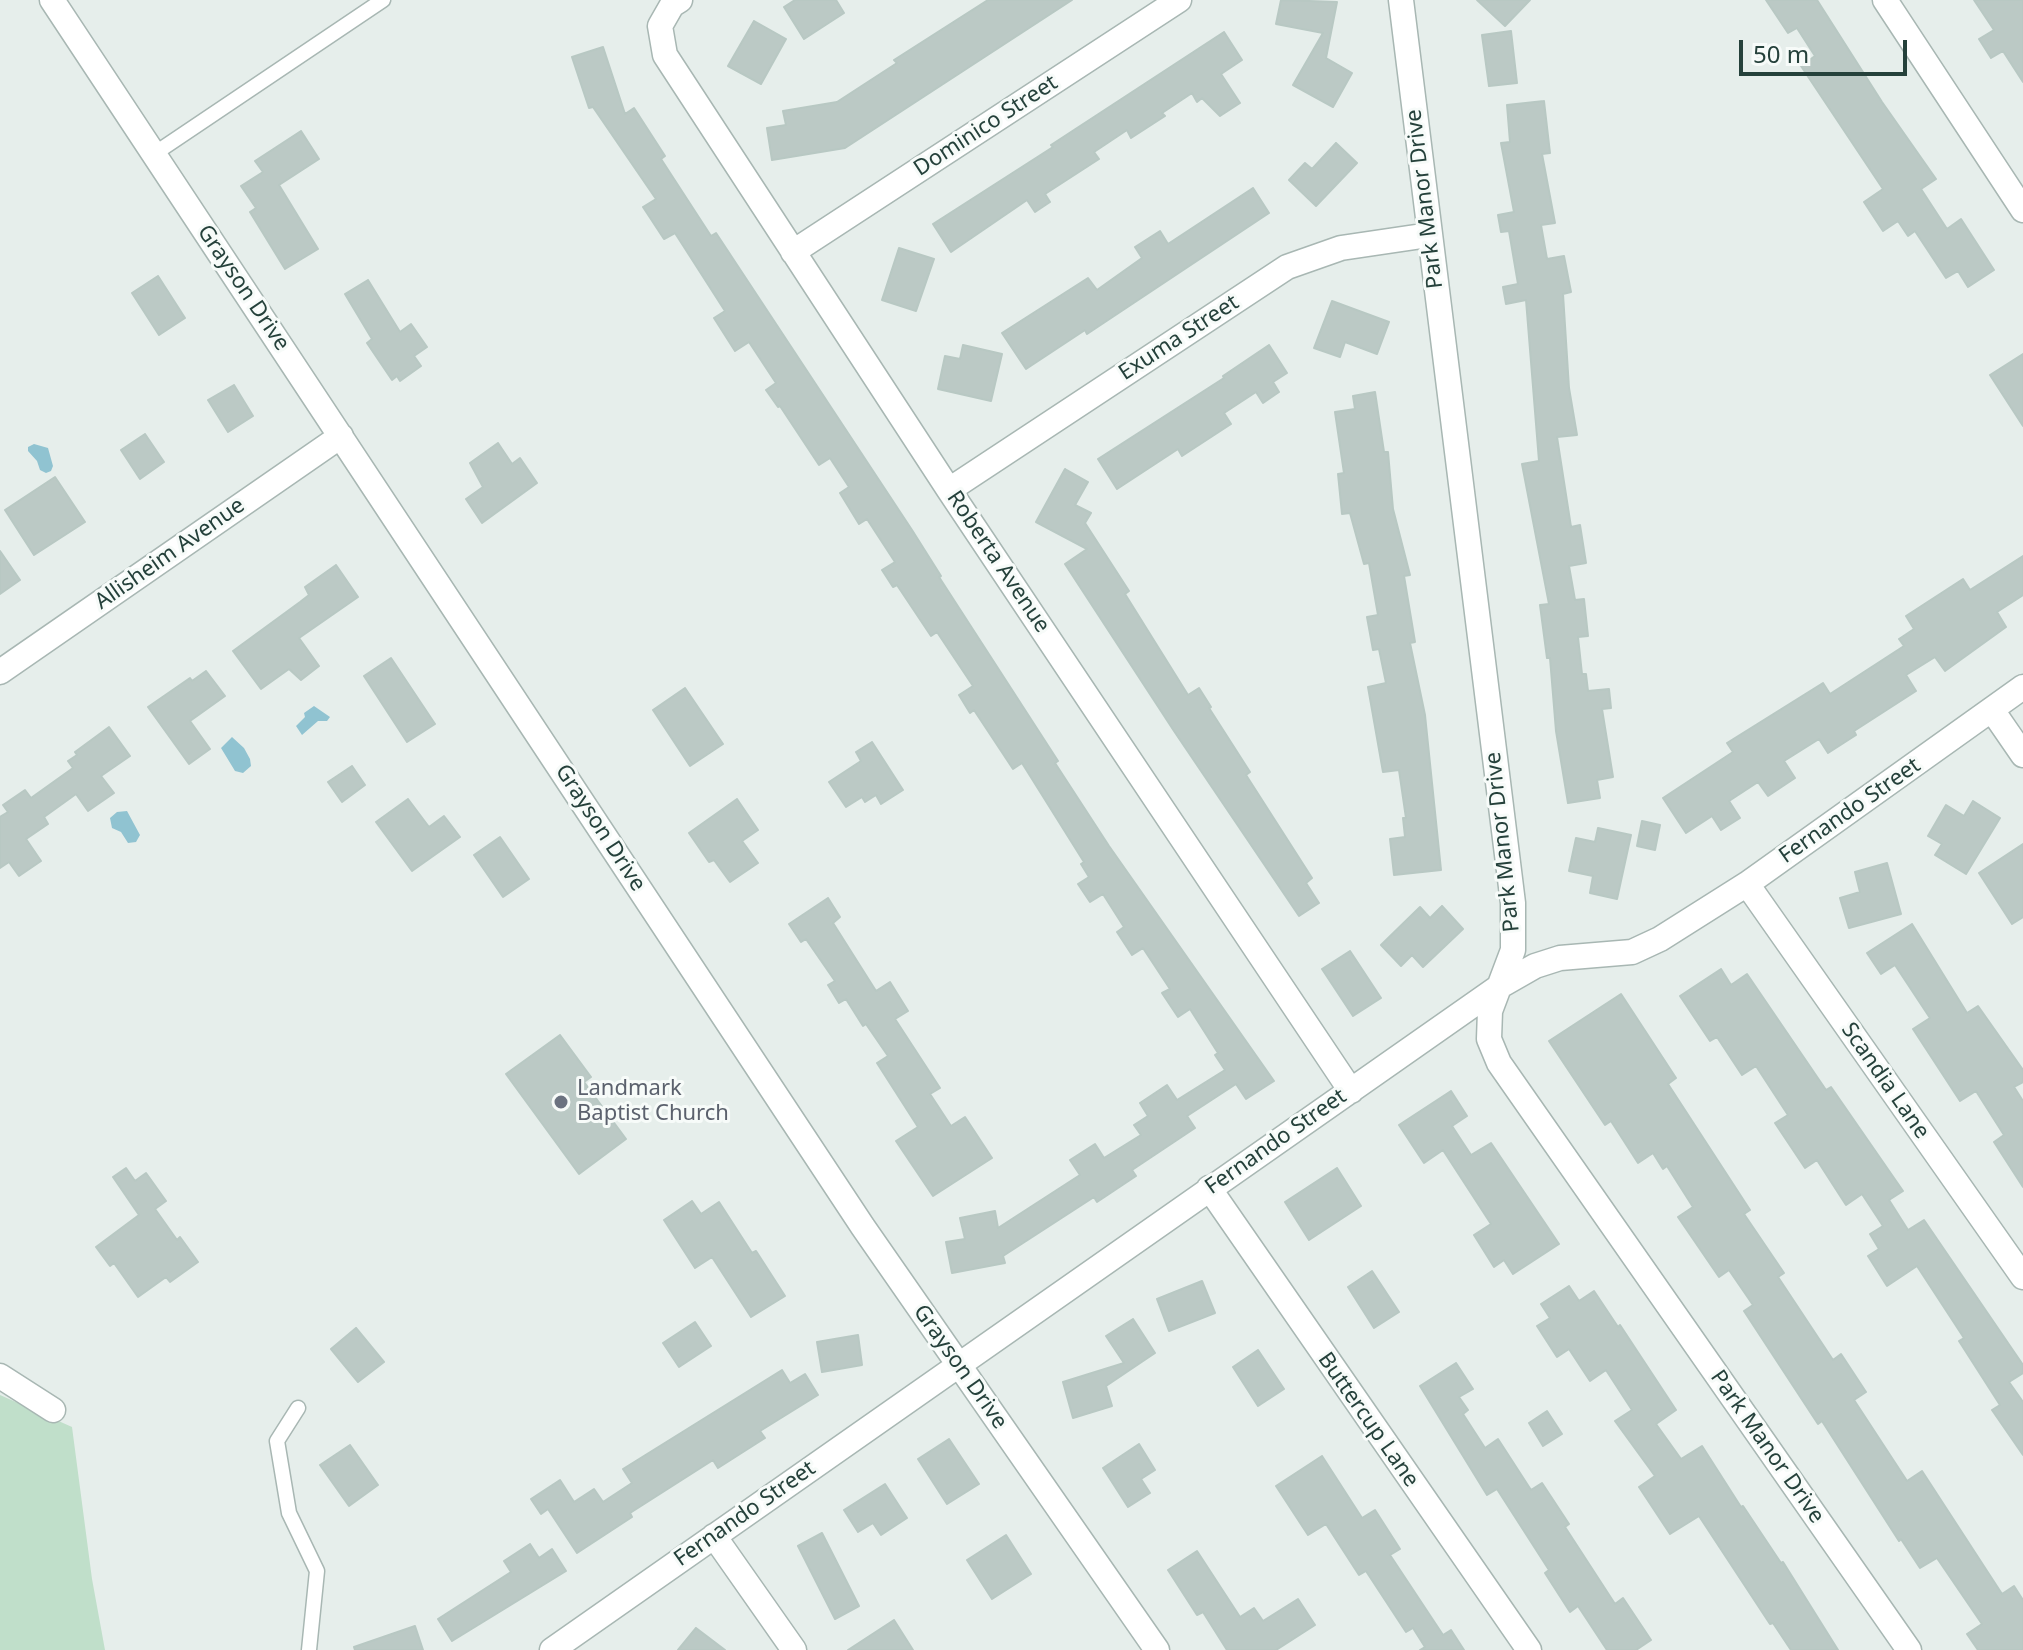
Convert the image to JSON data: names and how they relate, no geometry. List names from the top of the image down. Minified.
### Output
{"streets":{"street":["Dominico Street","Park Manor Drive","Grayson Drive","Exuma Street","Allisheim Avenue","Roberta Avenue","Fernando Street","Scandia Lane","Buttercup Lane"]},"crossings":[["Dominico Street","Roberta Avenue"],["Park Manor Drive","Exuma Street"],["Park Manor Drive","Fernando Street"],["Grayson Drive","Allisheim Avenue"],["Grayson Drive","Fernando Street"],["Exuma Street","Roberta Avenue"],["Roberta Avenue","Fernando Street"],["Fernando Street","Scandia Lane"],["Fernando Street","Buttercup Lane"]],"places":["Landmark Baptist Church"],"scale_bar":"50 m"}
